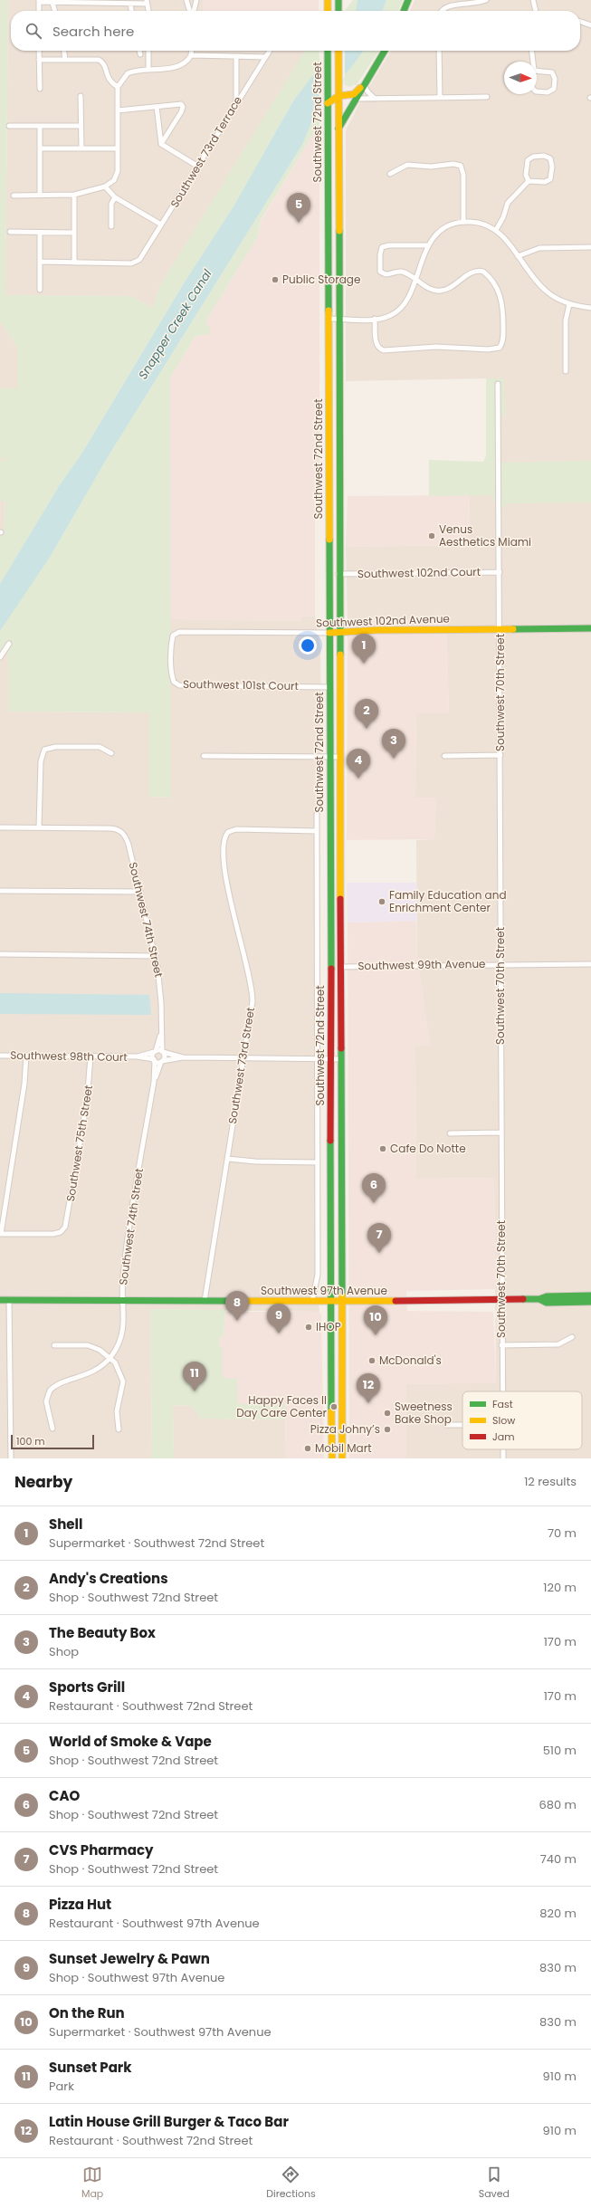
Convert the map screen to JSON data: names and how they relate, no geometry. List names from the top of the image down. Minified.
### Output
{"streets":{"main road":["Southwest 72nd Street","Southwest 102nd Avenue","Southwest 97th Avenue"],"street":["Southwest 73rd Terrace","Southwest 102nd Court","Southwest 101st Court","Southwest 70th Street","Southwest 74th Street","Southwest 99th Avenue","Southwest 98th Court","Southwest 73rd Street","Southwest 75th Street"]},"crossings":[["Southwest 72nd Street","Southwest 102nd Court"],["Southwest 72nd Street","Southwest 102nd Avenue"],["Southwest 72nd Street","Southwest 101st Court"],["Southwest 72nd Street","Southwest 99th Avenue"],["Southwest 72nd Street","Southwest 73rd Street"],["Southwest 72nd Street","Southwest 97th Avenue"],["Southwest 102nd Court","Southwest 70th Street"],["Southwest 102nd Avenue","Southwest 101st Court"],["Southwest 102nd Avenue","Southwest 70th Street"],["Southwest 70th Street","Southwest 99th Avenue"],["Southwest 70th Street","Southwest 97th Avenue"],["Southwest 74th Street","Southwest 98th Court"],["Southwest 74th Street","Southwest 97th Avenue"],["Southwest 98th Court","Southwest 75th Street"],["Southwest 73rd Street","Southwest 97th Avenue"]],"water":["Snapper Creek Canal"],"places":["Public Storage","Venus Aesthetics Miami","Family Education and Enrichment Center","Cafe Do Notte","IHOP","McDonald's","Happy Faces II Day Care Center","Sweetness Bake Shop","Pizza Johny’s","Mobil Mart"],"legend":["Fast","Slow","Jam"],"scale_bar":"100 m","north":"right","page":{"search":"Search here","pins":["5","1","2","3","4","6","7","8","9","10","11","12"],"scale":"100 m","heading":["Nearby","12 results"],"list":[{"mark":"1","name":"Shell","note":"Supermarket · Southwest 72nd Street","value":"70 m"},{"mark":"2","name":"Andy's Creations","note":"Shop · Southwest 72nd Street","value":"120 m"},{"mark":"3","name":"The Beauty Box","note":"Shop","value":"170 m"},{"mark":"4","name":"Sports Grill","note":"Restaurant · Southwest 72nd Street","value":"170 m"},{"mark":"5","name":"World of Smoke & Vape","note":"Shop · Southwest 72nd Street","value":"510 m"},{"mark":"6","name":"CAO","note":"Shop · Southwest 72nd Street","value":"680 m"},{"mark":"7","name":"CVS Pharmacy","note":"Shop · Southwest 72nd Street","value":"740 m"},{"mark":"8","name":"Pizza Hut","note":"Restaurant · Southwest 97th Avenue","value":"820 m"},{"mark":"9","name":"Sunset Jewelry & Pawn","note":"Shop · Southwest 97th Avenue","value":"830 m"},{"mark":"10","name":"On the Run","note":"Supermarket · Southwest 97th Avenue","value":"830 m"},{"mark":"11","name":"Sunset Park","note":"Park","value":"910 m"},{"mark":"12","name":"Latin House Grill Burger & Taco Bar","note":"Restaurant · Southwest 72nd Street","value":"910 m"}],"nav":["Map","Directions","Saved"]}}
